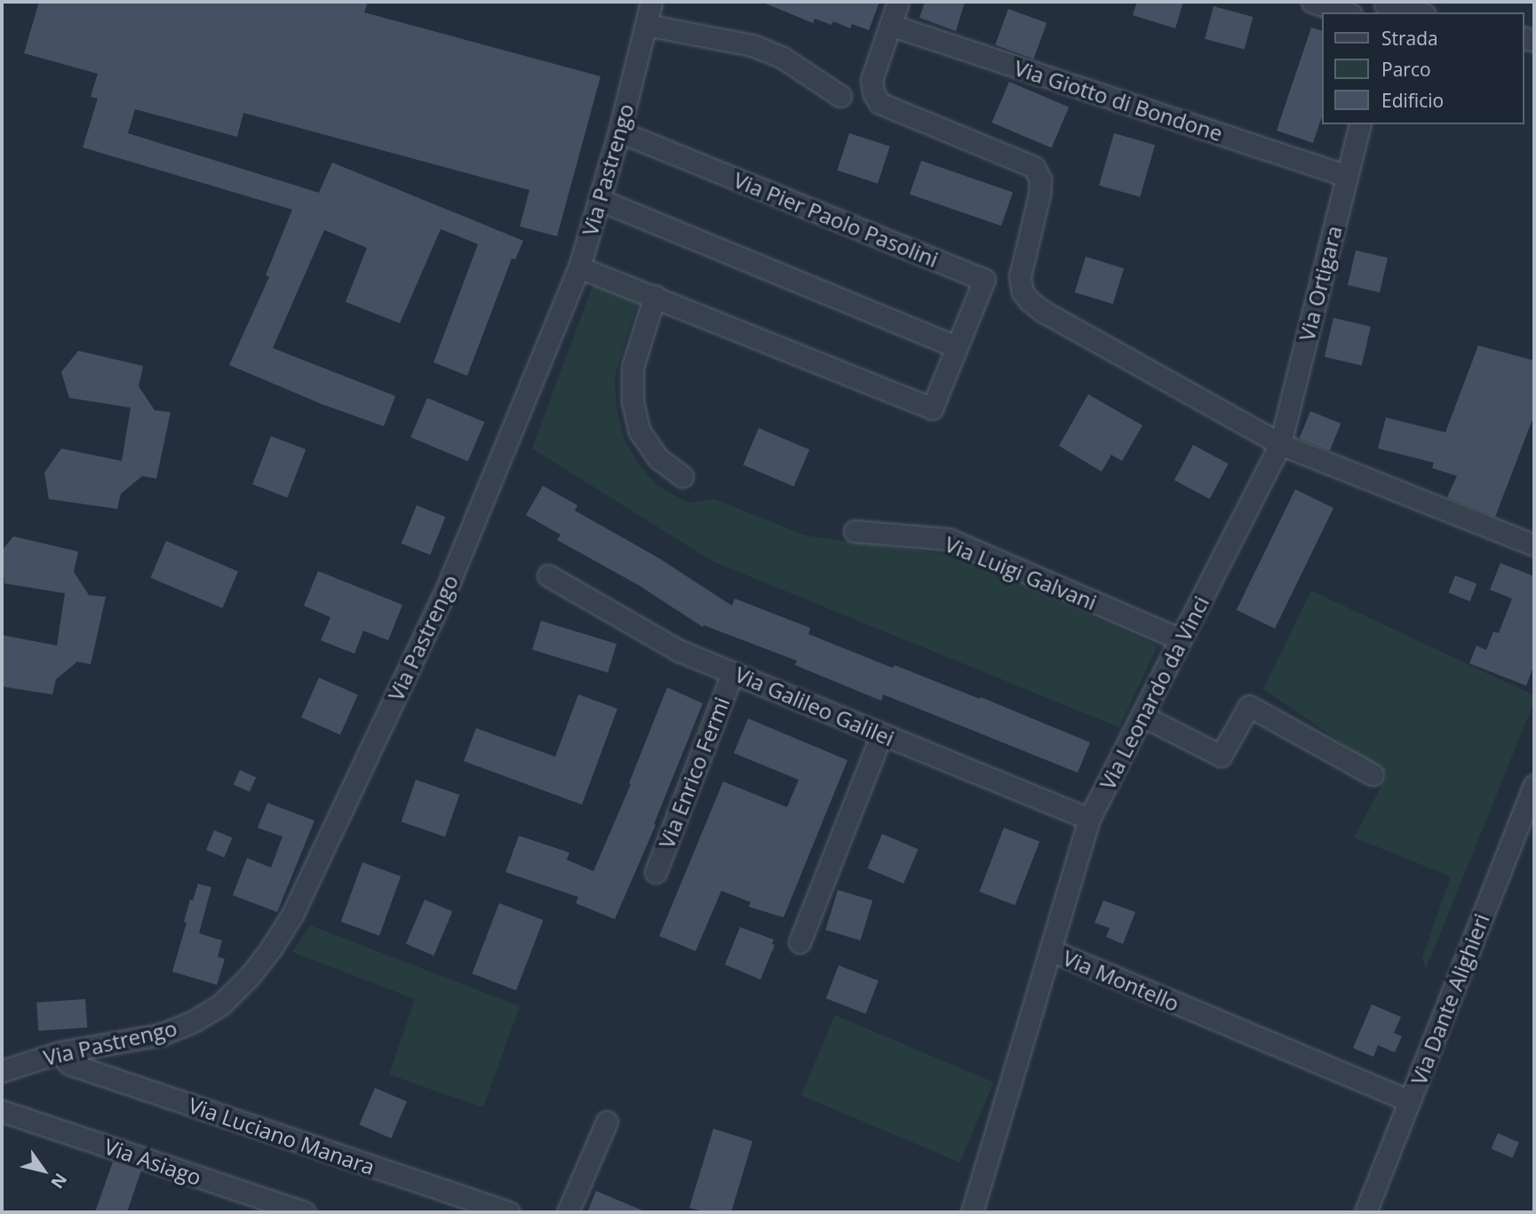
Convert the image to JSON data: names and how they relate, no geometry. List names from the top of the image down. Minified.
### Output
{"streets":{"street":["Via Giotto di Bondone","Via Pastrengo","Via Pier Paolo Pasolini","Via Ortigara","Via Luigi Galvani","Via Leonardo da Vinci","Via Galileo Galilei","Via Enrico Fermi","Via Montello","Via Dante Alighieri","Via Luciano Manara","Via Asiago"]},"crossings":[["Via Giotto di Bondone","Via Ortigara"],["Via Pastrengo","Via Pier Paolo Pasolini"],["Via Pastrengo","Via Luciano Manara"],["Via Ortigara","Via Leonardo da Vinci"],["Via Luigi Galvani","Via Leonardo da Vinci"],["Via Leonardo da Vinci","Via Galileo Galilei"],["Via Leonardo da Vinci","Via Montello"],["Via Galileo Galilei","Via Enrico Fermi"],["Via Montello","Via Dante Alighieri"]],"legend":["Strada","Parco","Edificio"],"north":"bottom right"}
